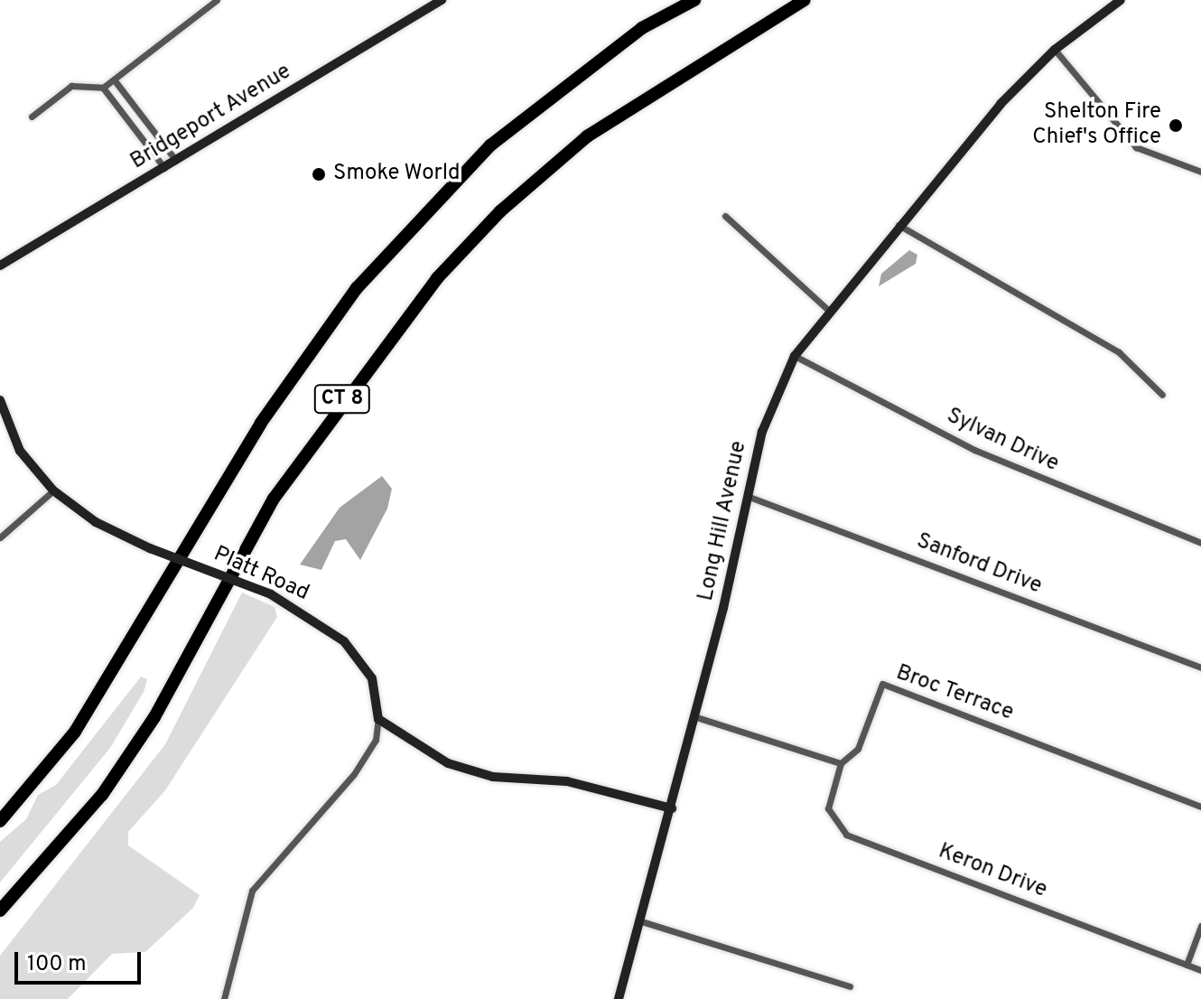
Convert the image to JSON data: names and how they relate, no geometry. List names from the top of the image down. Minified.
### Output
{"streets":{"highway":["CT 8"],"street":["Bridgeport Avenue","Sylvan Drive","Long Hill Avenue","Sanford Drive","Platt Road","Broc Terrace","Keron Drive"]},"crossings":[["Sylvan Drive","Long Hill Avenue"],["Long Hill Avenue","Sanford Drive"],["Broc Terrace","Keron Drive"]],"places":["Shelton Fire Chief's Office","Smoke World"],"scale_bar":"100 m"}
